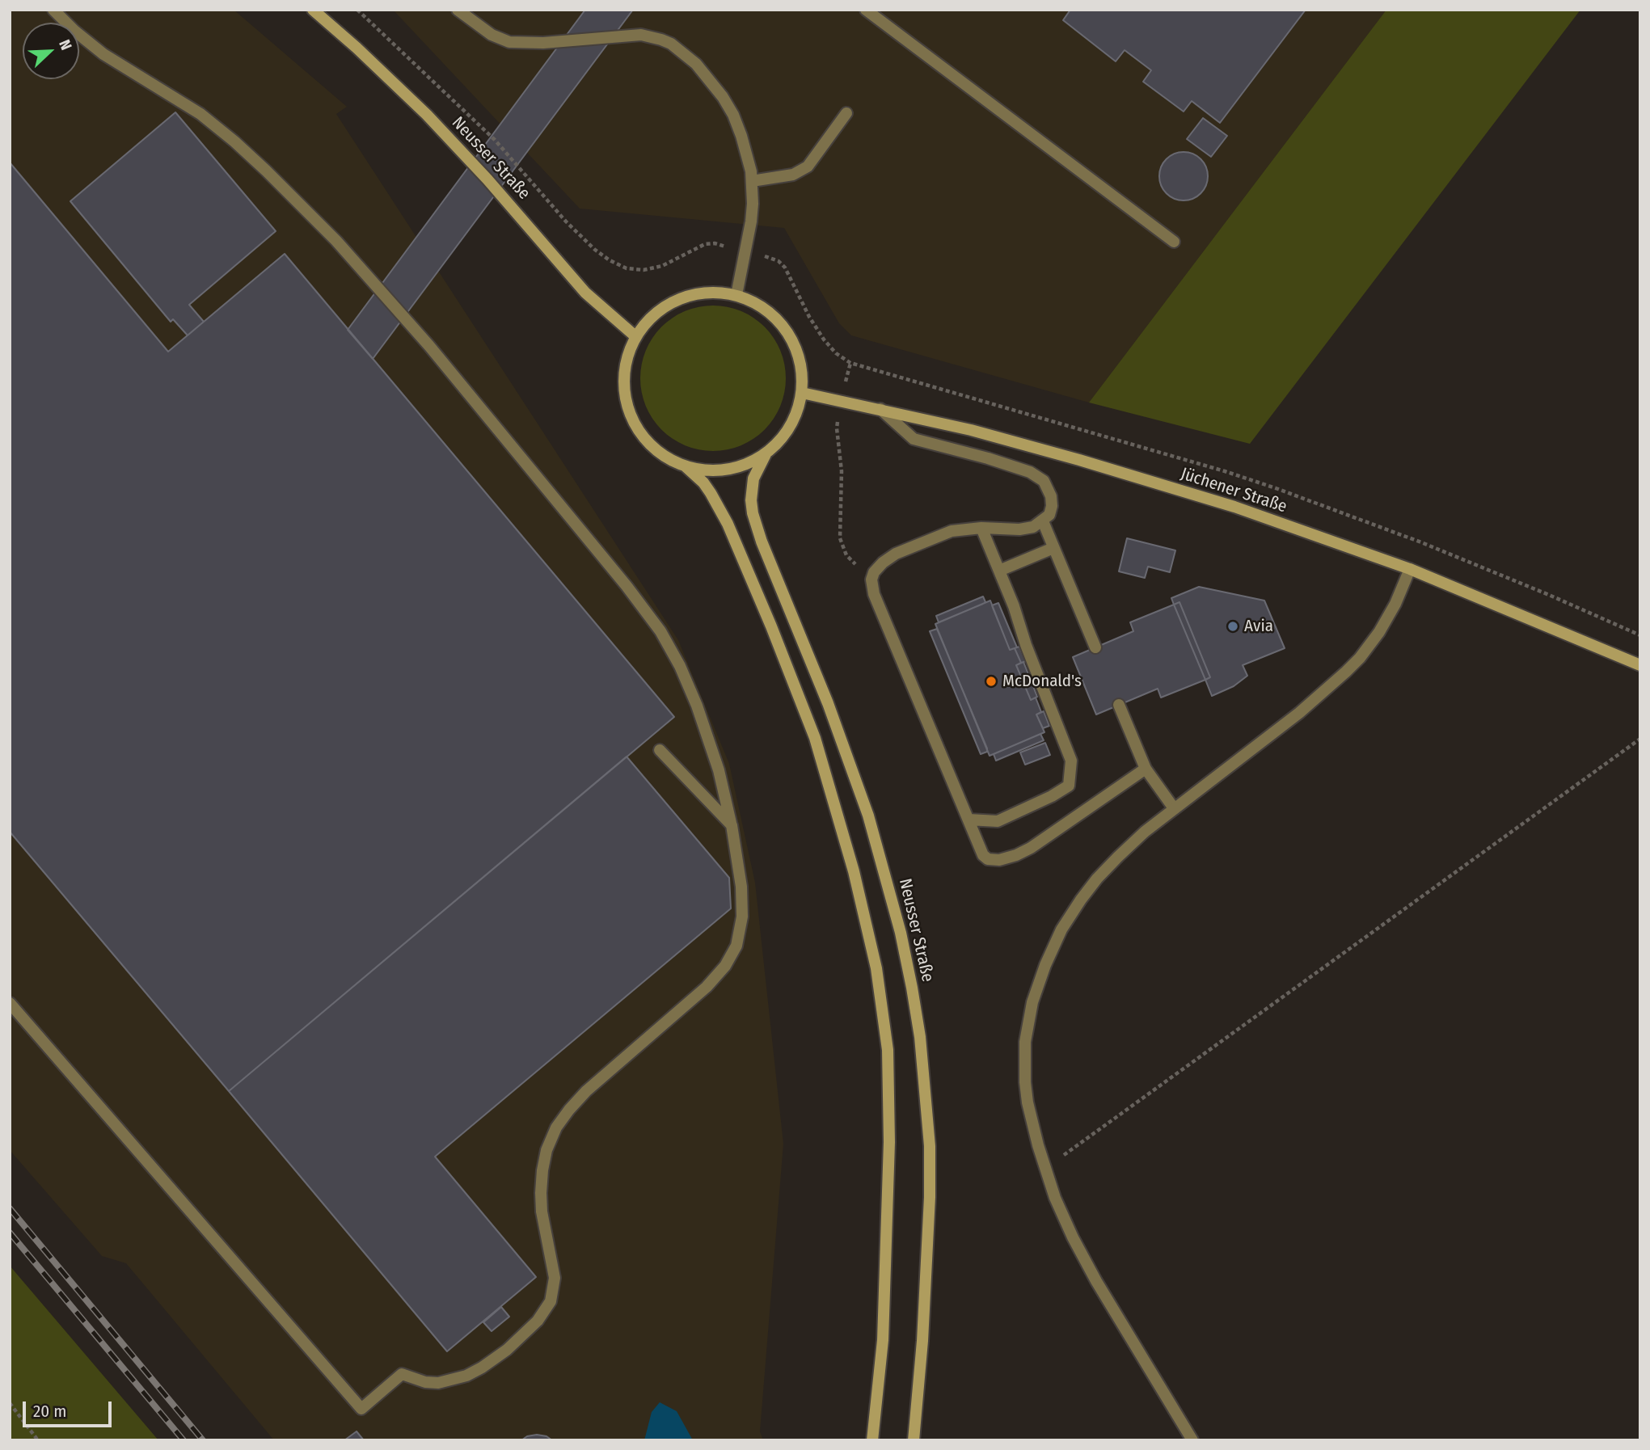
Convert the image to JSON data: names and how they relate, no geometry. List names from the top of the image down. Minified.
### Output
{"streets":{"main road":["Neusser Straße","Jüchener Straße"]},"crossings":[["Neusser Straße","Jüchener Straße"]],"places":["Avia","McDonald's"],"scale_bar":"20 m","north":"top right"}
